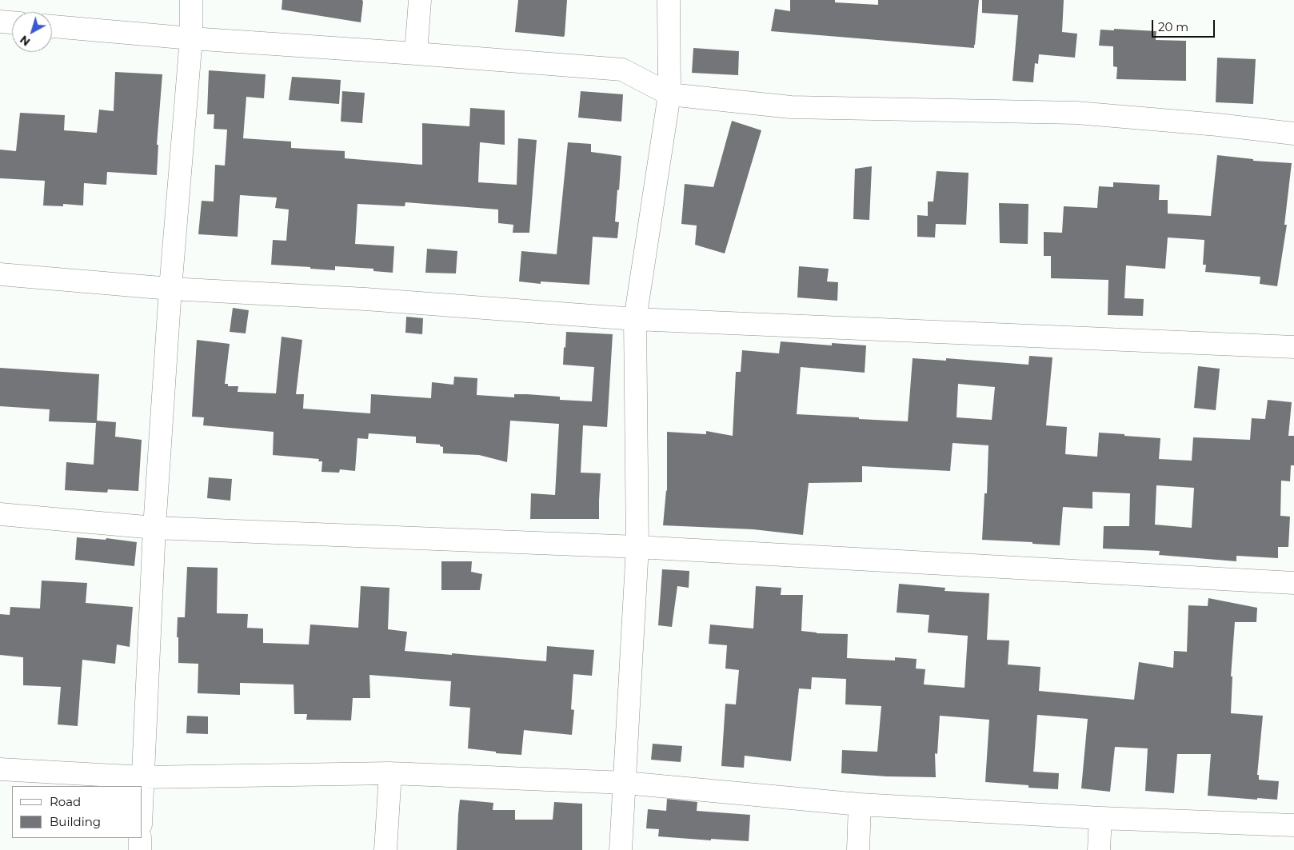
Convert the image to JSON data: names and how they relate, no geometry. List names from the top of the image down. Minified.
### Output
{"legend":["Road","Building"],"scale_bar":"20 m","north":"bottom left"}
